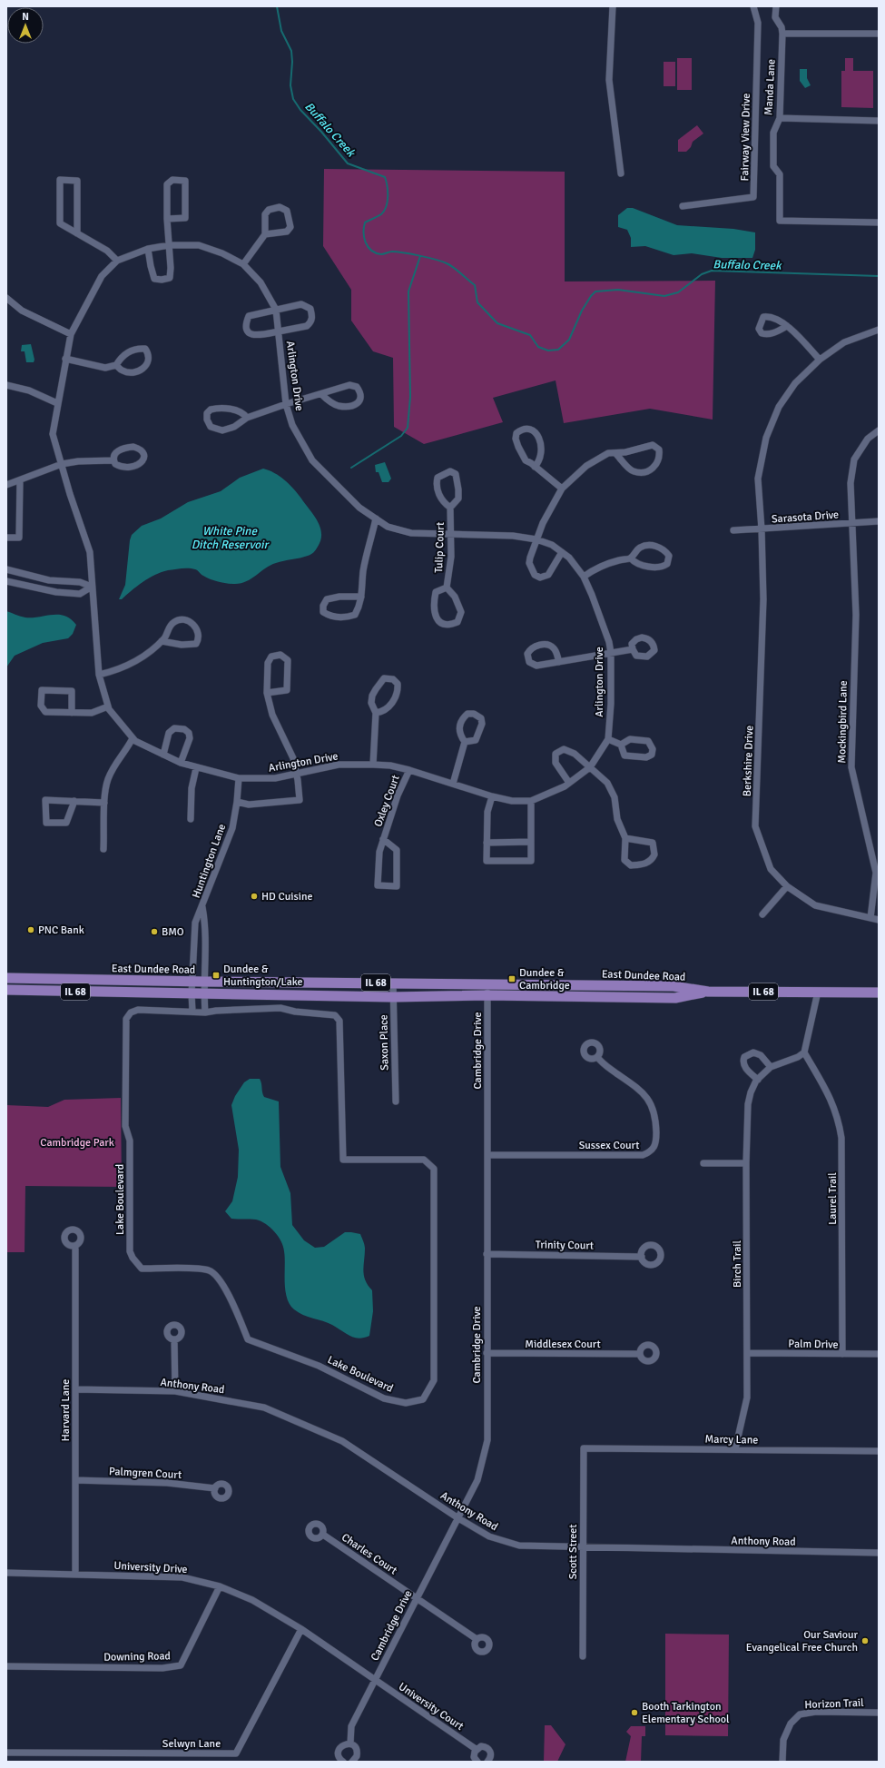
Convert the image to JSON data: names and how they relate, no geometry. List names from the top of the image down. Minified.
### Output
{"streets":{"main road":["East Dundee Road","IL 68"],"street":["Manda Lane","Fairway View Drive","Arlington Drive","Sarasota Drive","Tulip Court","Mockingbird Lane","Berkshire Drive","Oxley Court","Huntington Lane","Saxon Place","Cambridge Drive","Sussex Court","Laurel Trail","Lake Boulevard","Trinity Court","Birch Trail","Middlesex Court","Palm Drive","Anthony Road","Harvard Lane","Marcy Lane","Palmgren Court","Scott Street","Charles Court","University Drive","Downing Road","Horizon Trail","University Court","Selwyn Lane"]},"crossings":[["Arlington Drive","Tulip Court"],["Arlington Drive","Oxley Court"],["Arlington Drive","Huntington Lane"],["Sarasota Drive","Mockingbird Lane"],["Sarasota Drive","Berkshire Drive"],["Mockingbird Lane","Berkshire Drive"],["Huntington Lane","East Dundee Road"],["East Dundee Road","IL 68"],["East Dundee Road","Saxon Place"],["East Dundee Road","Cambridge Drive"],["Cambridge Drive","Sussex Court"],["Cambridge Drive","Trinity Court"],["Cambridge Drive","Middlesex Court"],["Cambridge Drive","Anthony Road"],["Cambridge Drive","Charles Court"],["Cambridge Drive","University Drive"],["Cambridge Drive","University Court"],["Laurel Trail","Birch Trail"],["Laurel Trail","Palm Drive"],["Birch Trail","Palm Drive"],["Birch Trail","Marcy Lane"],["Anthony Road","Harvard Lane"],["Anthony Road","Scott Street"],["Harvard Lane","Palmgren Court"],["Harvard Lane","University Drive"],["Marcy Lane","Scott Street"],["University Drive","Downing Road"],["University Drive","University Court"],["University Drive","Selwyn Lane"]],"water":["Buffalo Creek","White Pine Ditch Reservoir"],"parks":["Cambridge Park"],"places":{"other":["HD Cuisine","PNC Bank","BMO","Our Saviour Evangelical Free Church","Booth Tarkington Elementary School"],"transit":["Dundee & Huntington/Lake","Dundee & Cambridge"]},"north":"top"}
